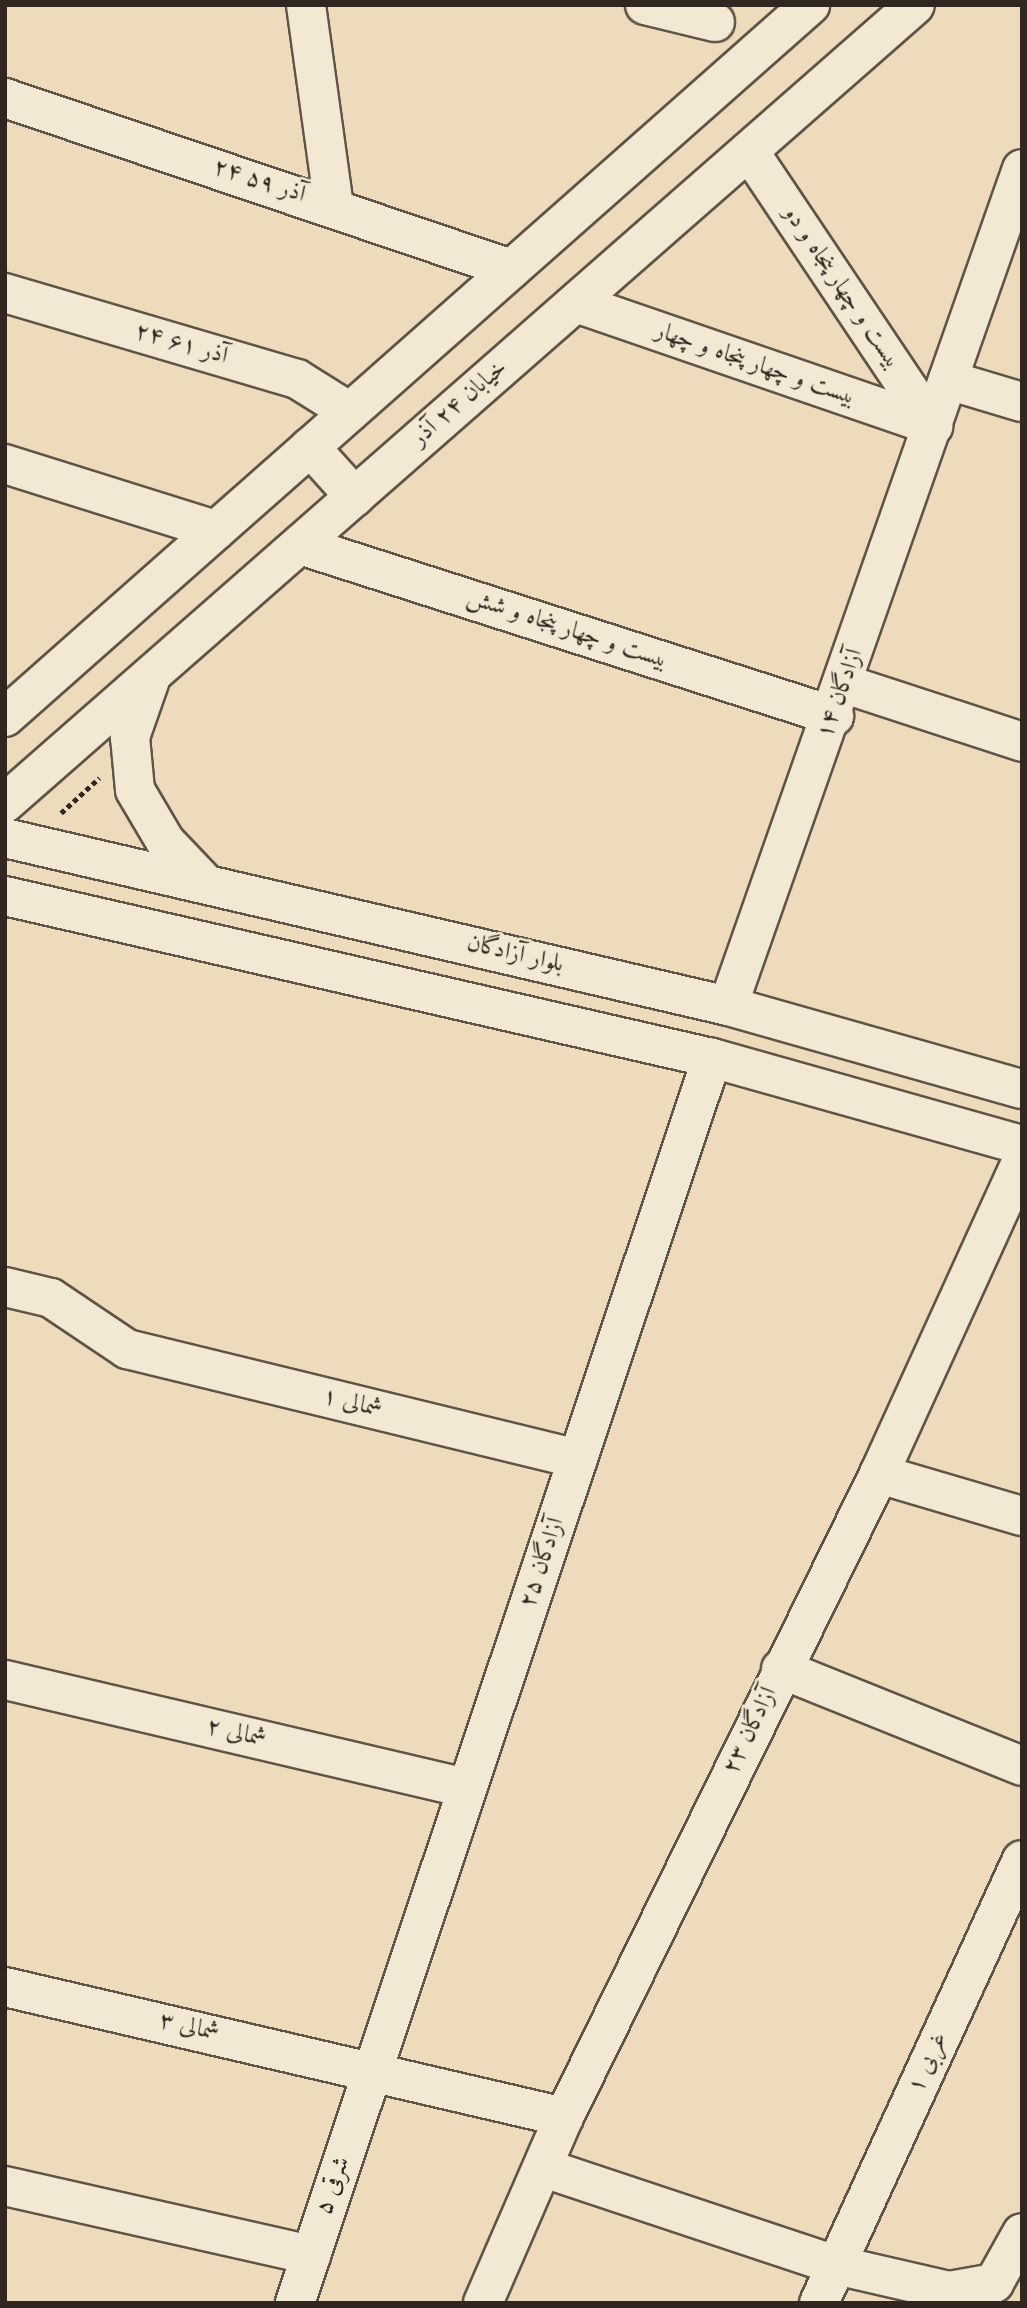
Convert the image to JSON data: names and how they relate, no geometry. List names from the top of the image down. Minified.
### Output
{"streets":{"street":["۲۴ آذر ۵۹","بیست و چهار پنجاه و دو","۲۴ آذر ۶۱","بیست و چهار پنجاه و چهار","خیابان ۲۴ آذر","بیست و چهار پنجاه و شش","آزادگان ۱۴","بلوار آزادگان","۱ شمالی","آزادگان ۲۵","آزادگان ۲۳","۲ شمالی","۳ شمالی","۱ غربی","شرقی ۵"]},"crossings":[["بیست و چهار پنجاه و دو","بیست و چهار پنجاه و چهار"],["بیست و چهار پنجاه و دو","خیابان ۲۴ آذر"],["بیست و چهار پنجاه و دو","آزادگان ۱۴"],["بیست و چهار پنجاه و چهار","خیابان ۲۴ آذر"],["بیست و چهار پنجاه و چهار","آزادگان ۱۴"],["خیابان ۲۴ آذر","بیست و چهار پنجاه و شش"],["بیست و چهار پنجاه و شش","آزادگان ۱۴"],["آزادگان ۱۴","بلوار آزادگان"],["۱ شمالی","آزادگان ۲۵"],["آزادگان ۲۵","۲ شمالی"],["آزادگان ۲۵","۳ شمالی"],["آزادگان ۲۵","شرقی ۵"],["آزادگان ۲۳","۳ شمالی"],["۳ شمالی","شرقی ۵"]]}
